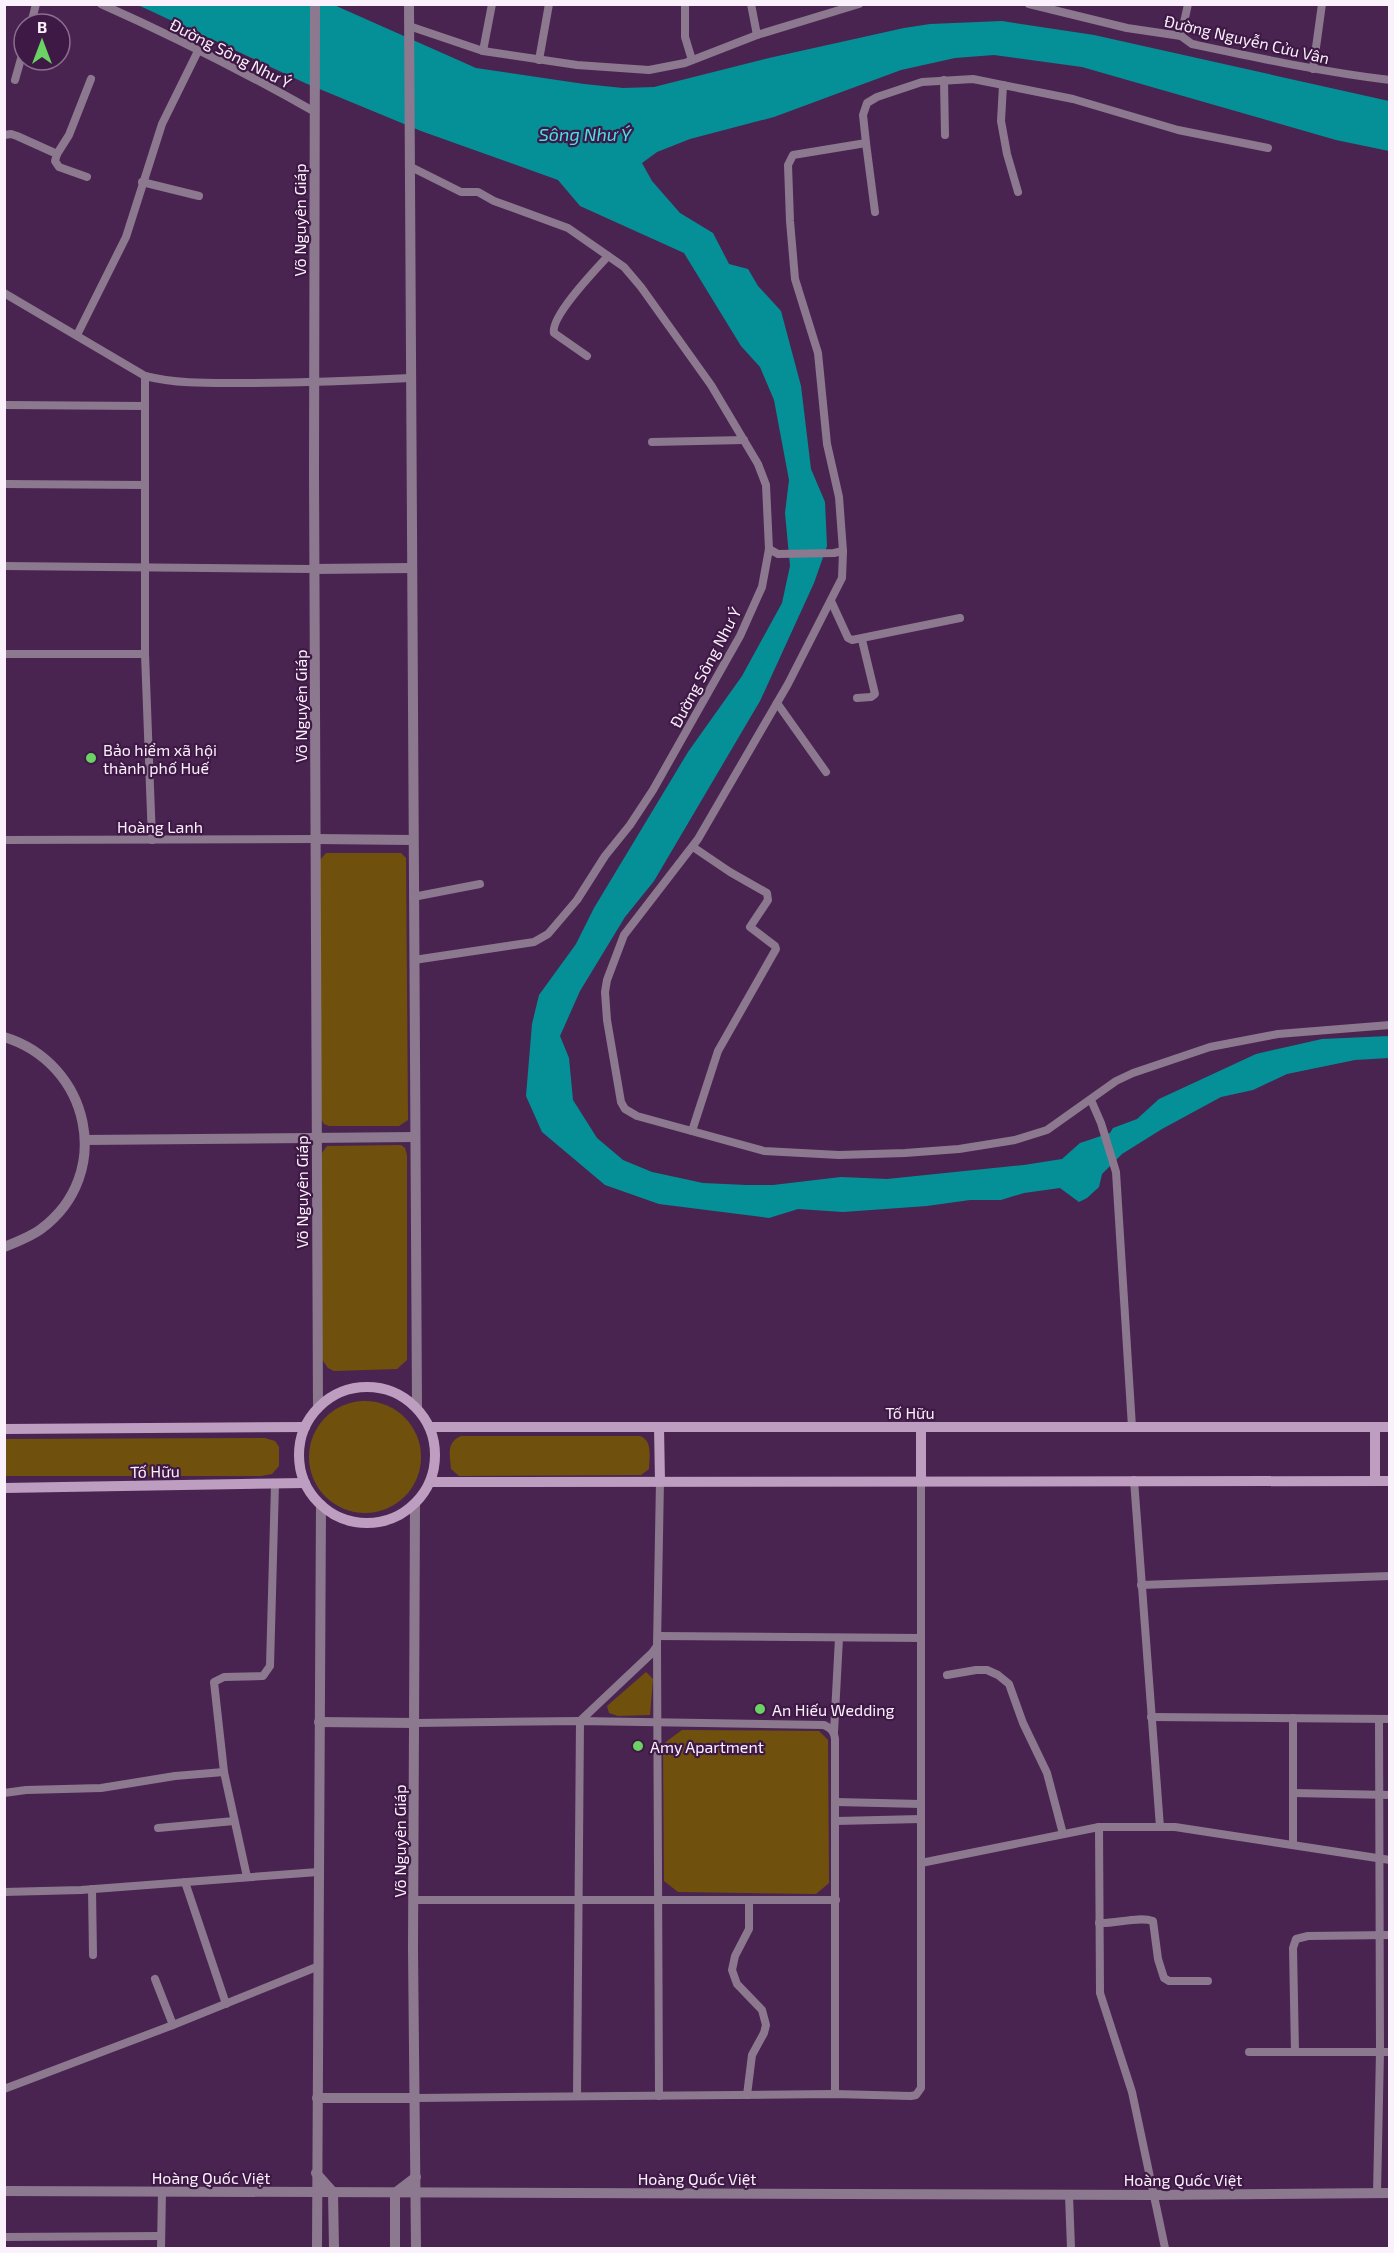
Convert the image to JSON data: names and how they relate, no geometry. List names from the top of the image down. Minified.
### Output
{"streets":{"main road":["Tố Hữu"],"street":["Đường Nguyễn Cửu Vân","Đường Sông Như Ý","Võ Nguyên Giáp","Hoàng Lanh","Hoàng Quốc Việt"]},"crossings":[["Đường Sông Như Ý","Võ Nguyên Giáp"],["Võ Nguyên Giáp","Hoàng Lanh"],["Võ Nguyên Giáp","Tố Hữu"],["Võ Nguyên Giáp","Hoàng Quốc Việt"]],"water":["Sông Như Ý"],"places":["Bảo hiểm xã hội thành phố Huế","An Hiếu Wedding","Amy Apartment"],"north":"top"}
